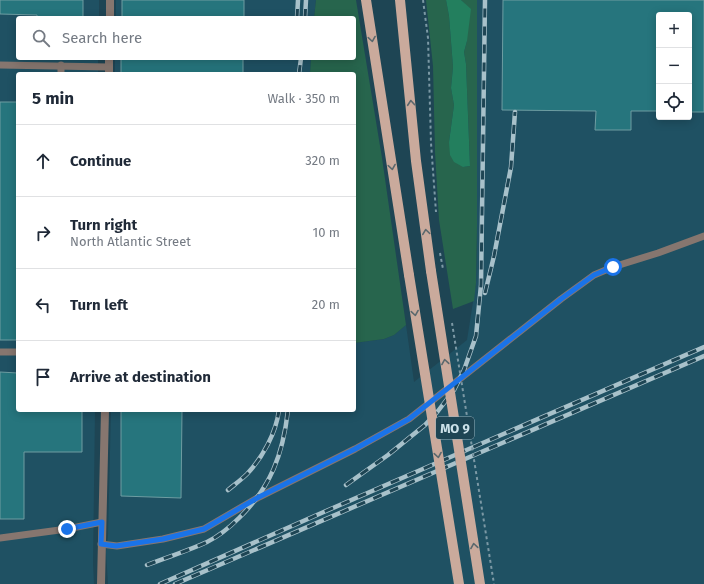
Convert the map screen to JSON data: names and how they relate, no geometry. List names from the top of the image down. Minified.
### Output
{"streets":{"main road":["MO 9"]},"page":{"map_buttons":["+","−"],"search":"Search here","heading":["5 min","Walk · 350 m"],"list":[["Continue","320 m"],["Turn right","North Atlantic Street","10 m"],["Turn left","20 m"],"Arrive at destination"]}}
